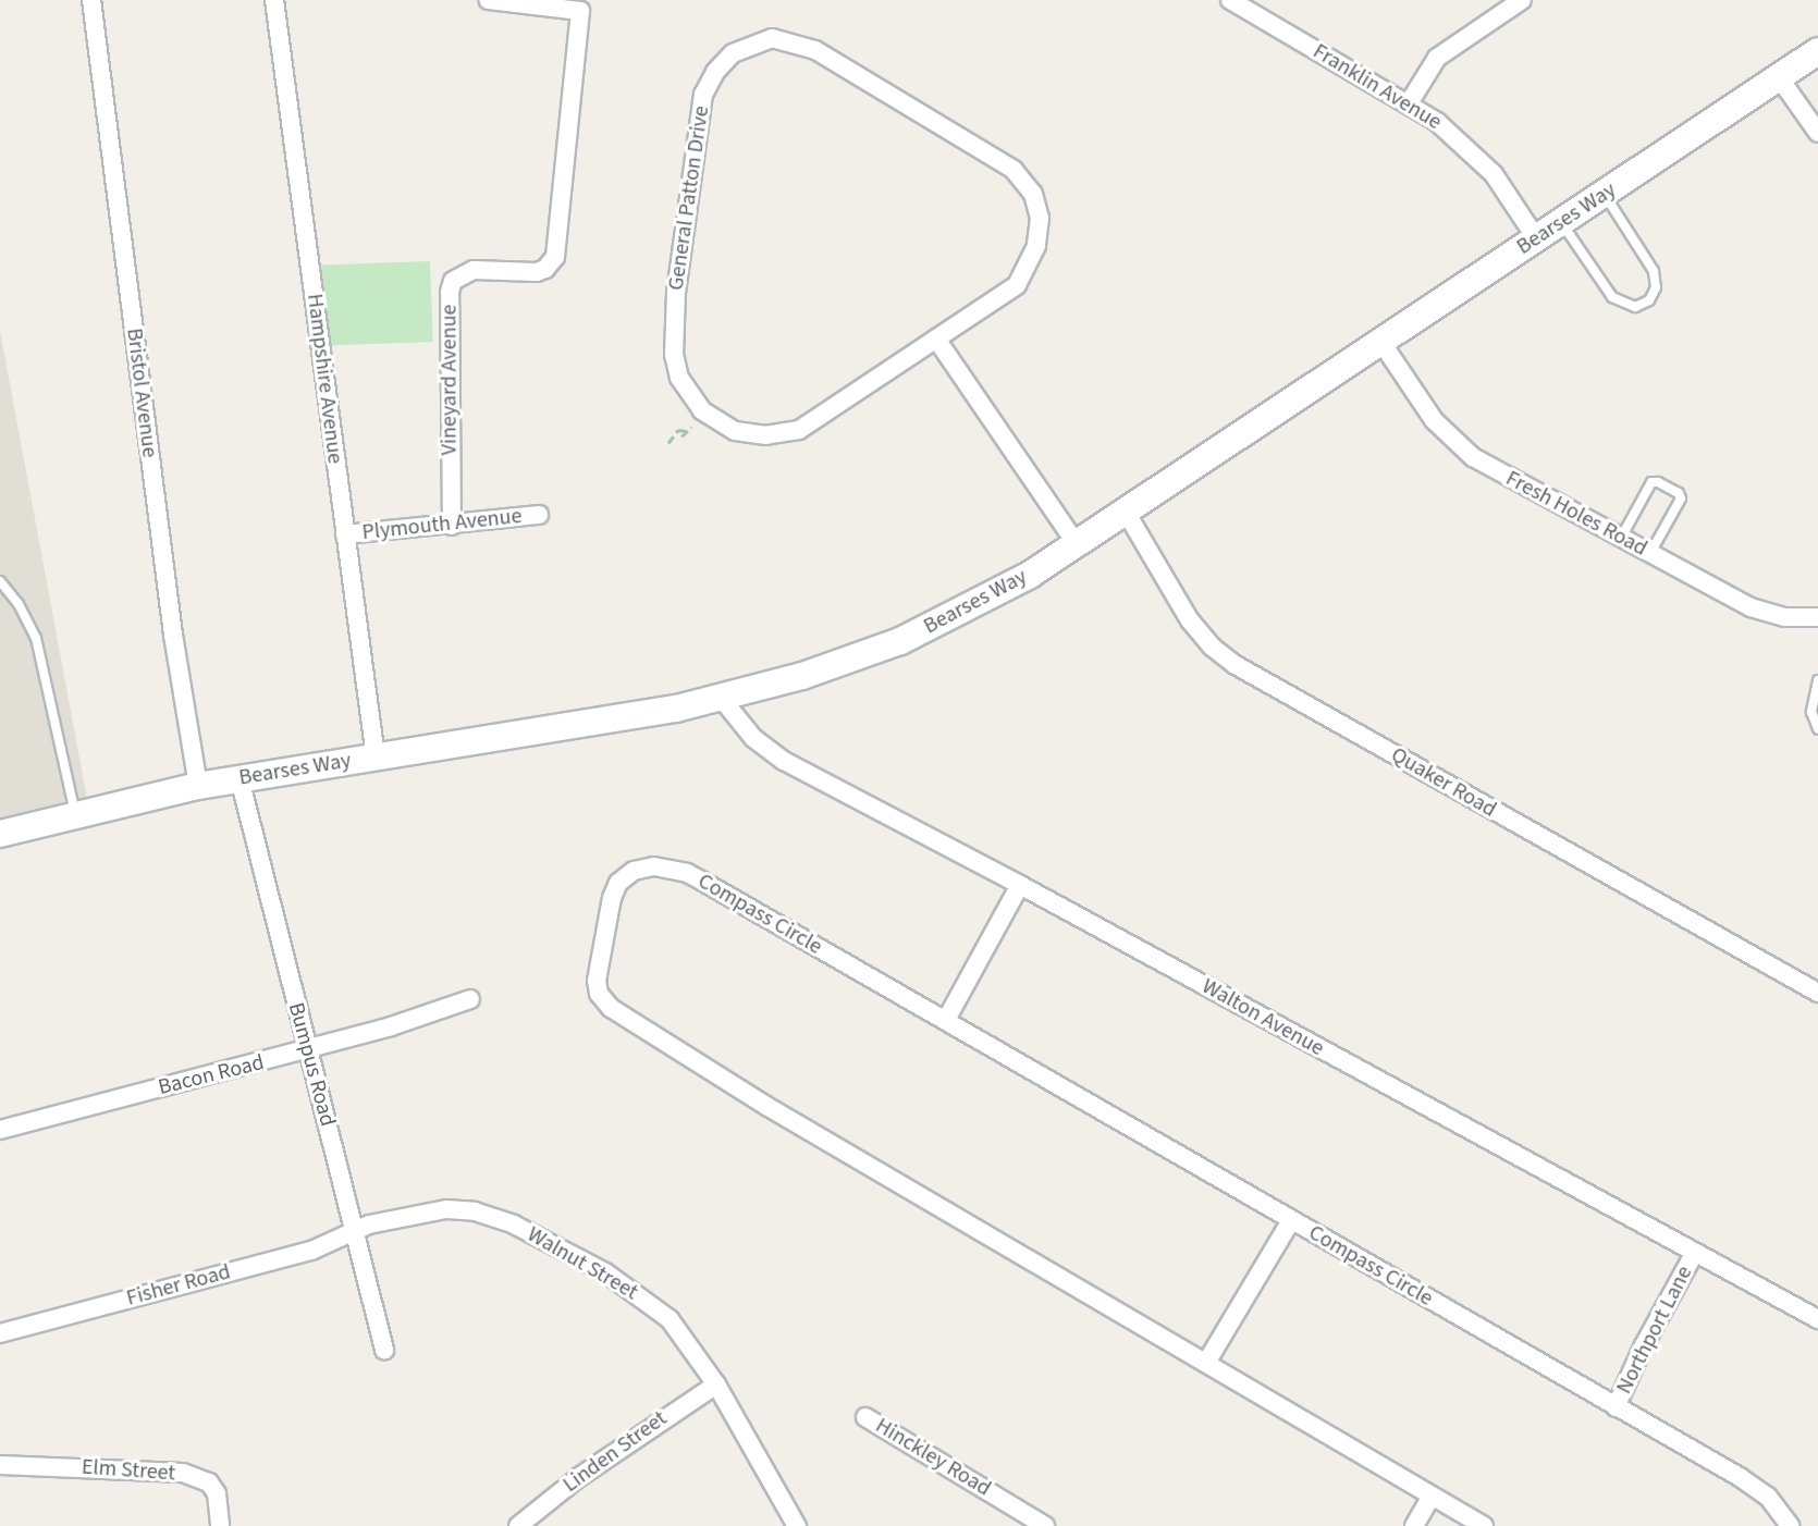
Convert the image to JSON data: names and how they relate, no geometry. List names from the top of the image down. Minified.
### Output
{"streets":{"main road":["Bearses Way"],"street":["Franklin Avenue","General Patton Drive","Hampshire Avenue","Vineyard Avenue","Bristol Avenue","Fresh Holes Road","Plymouth Avenue","Quaker Road","Compass Circle","Walton Avenue","Bumpus Road","Bacon Road","Walnut Street","Fisher Road","Northport Lane","Linden Street","Hinckley Road","Elm Street"]},"crossings":[["Franklin Avenue","Bearses Way"],["Bearses Way","Hampshire Avenue"],["Bearses Way","Bristol Avenue"],["Bearses Way","Fresh Holes Road"],["Bearses Way","Quaker Road"],["Bearses Way","Walton Avenue"],["Bearses Way","Bumpus Road"],["Hampshire Avenue","Plymouth Avenue"],["Vineyard Avenue","Plymouth Avenue"],["Compass Circle","Northport Lane"],["Walton Avenue","Northport Lane"],["Bumpus Road","Bacon Road"],["Bumpus Road","Walnut Street"],["Bumpus Road","Fisher Road"],["Walnut Street","Fisher Road"],["Walnut Street","Linden Street"]]}
